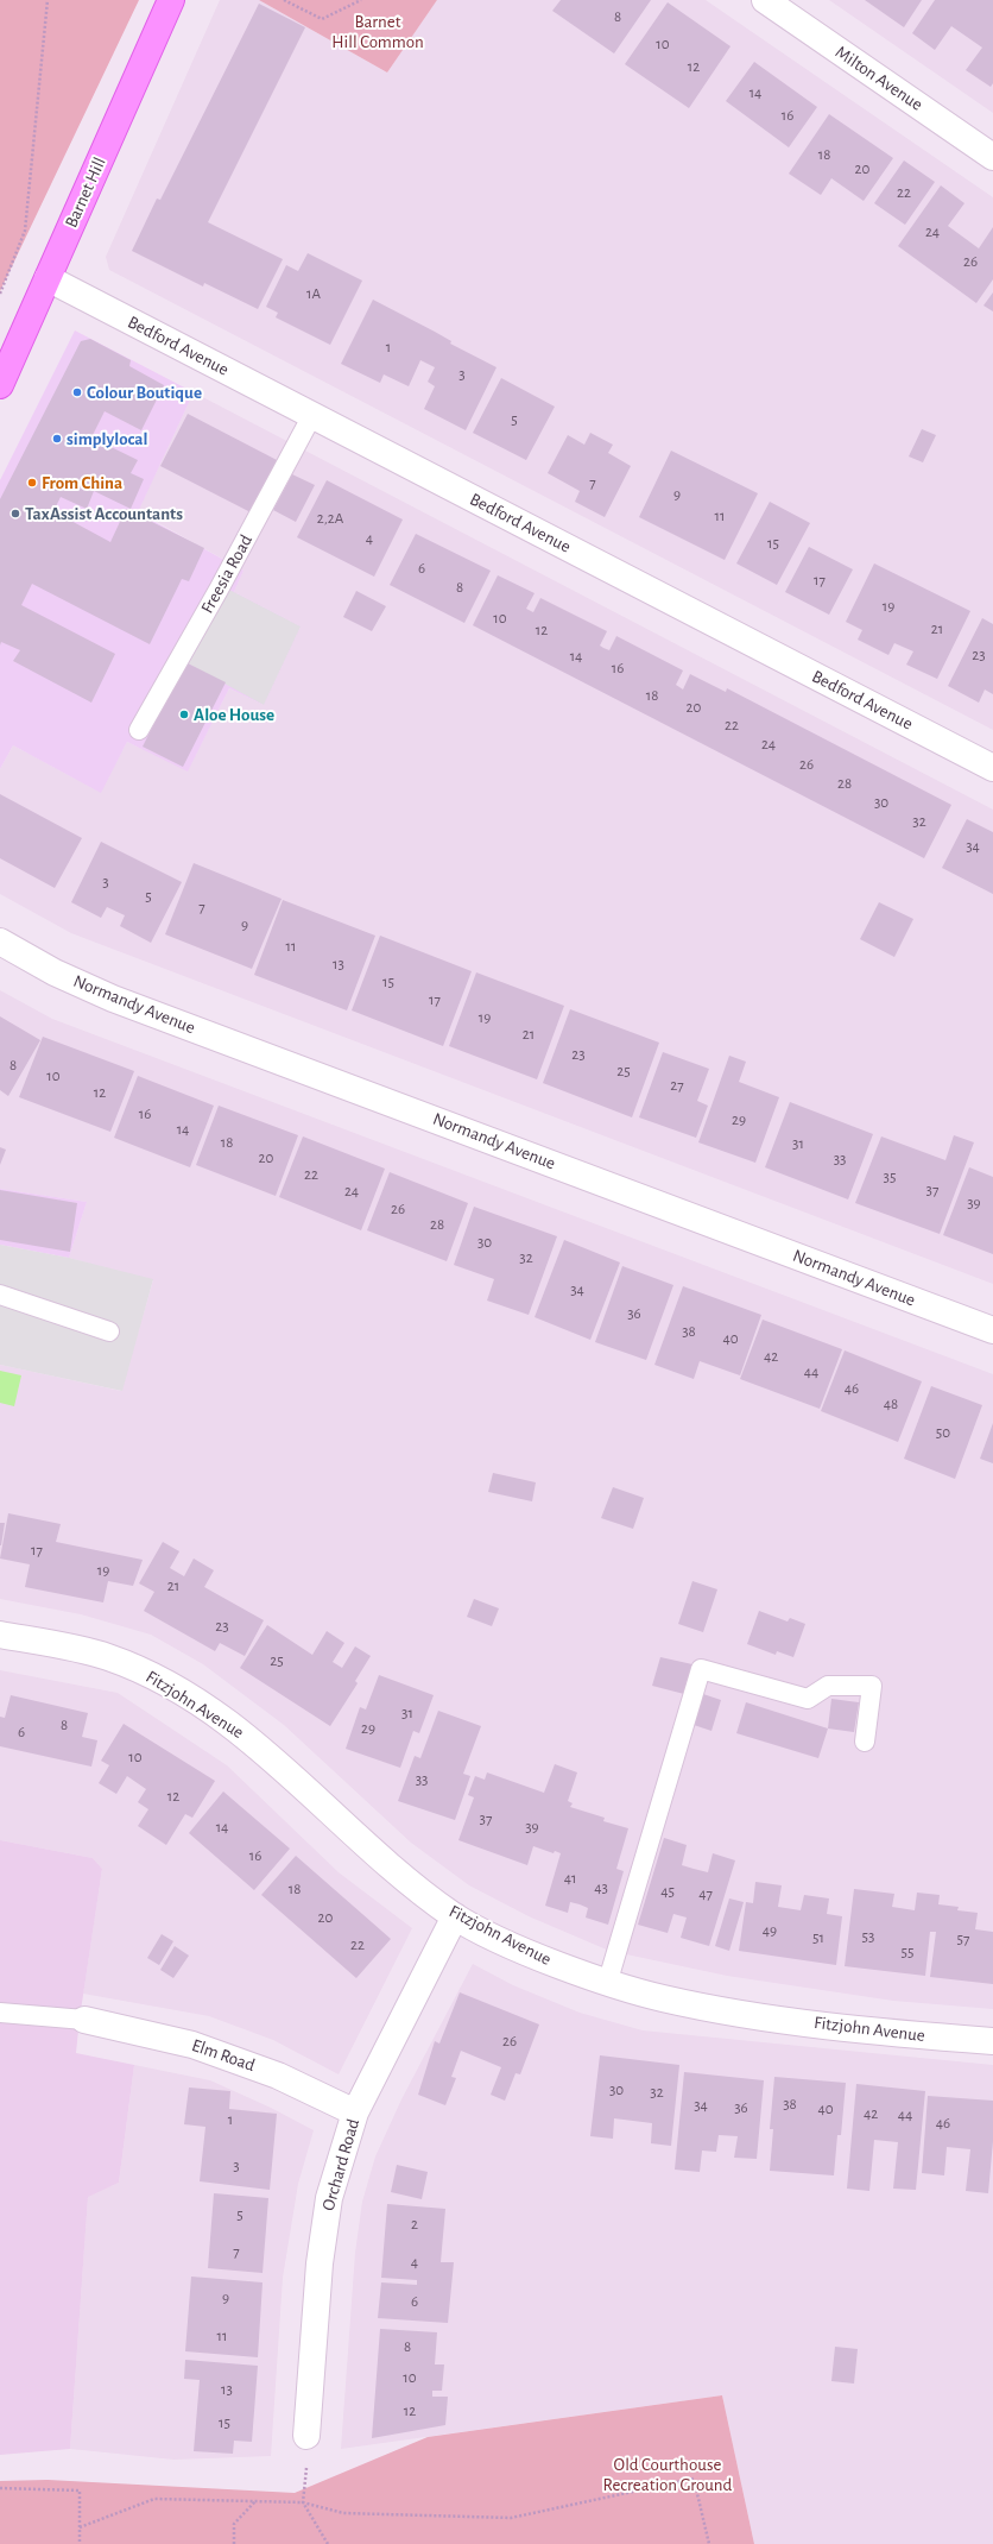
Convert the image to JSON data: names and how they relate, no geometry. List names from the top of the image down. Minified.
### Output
{"streets":{"main road":["Barnet Hill"],"street":["Milton Avenue","Bedford Avenue","Normandy Avenue","Fitzjohn Avenue","Elm Road","Orchard Road"],"lane":["Freesia Road"]},"crossings":[["Barnet Hill","Bedford Avenue"],["Bedford Avenue","Freesia Road"],["Fitzjohn Avenue","Orchard Road"],["Elm Road","Orchard Road"]],"parks":["Barnet Hill Common","Old Courthouse Recreation Ground"],"places":["Colour Boutique","simplylocal","From China","TaxAssist Accountants","Aloe House"],"house_numbers":["8","10","12","14","16","18","20","22","24","26","1A","1","3","5","7","9","11","2,2A","4","15","6","17","8","19","10","21","12","23","14","16","18","20","22","24","26","28","30","32","34","3","5","7","9","11","13","15","17","19","21","23","8","25","10","27","12","16","29","14","18","31","20","33","22","35","37","24","39","26","28","30","32","34","36","38","40","42","44","46","48","50","17","19","21","23","25","31","8","29","6","10","33","12","37","14","39","16","41","43","18","45","47","20","49","53","51","57","22","55","26","30","32","38","34","36","40","42","44","1","46","3","5","2","7","4","9","6","11","8","10","13","12","15"]}
